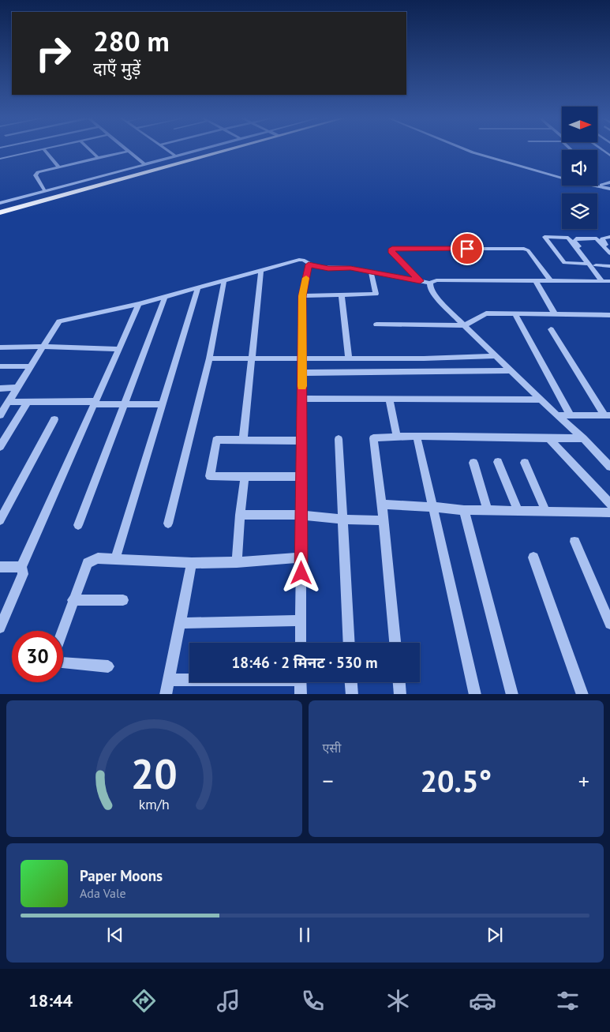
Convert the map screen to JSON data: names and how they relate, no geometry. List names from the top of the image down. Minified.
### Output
{"north":"right","page":{"turn":["280 m","दाएँ मुड़ें"],"limit":"30","trip":"18:46 · 2 मिनट · 530 m","tile":"एसी","heat":["−","20.5°","+"],"song":["Paper Moons","Ada Vale"],"tabs":"18:44","gauge":["20","km/h"]}}
